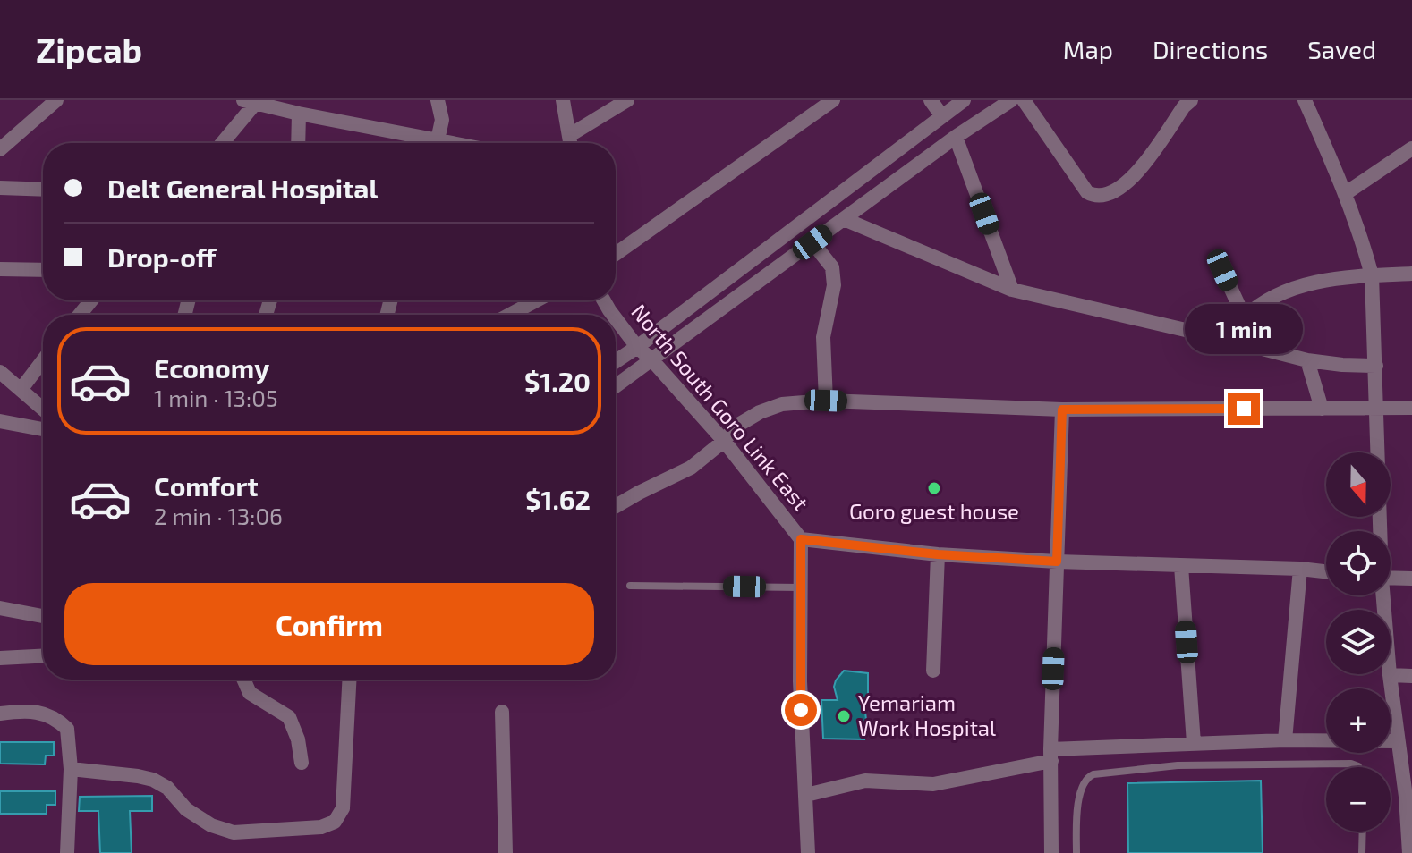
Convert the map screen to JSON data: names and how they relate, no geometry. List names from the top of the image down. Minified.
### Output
{"streets":{"street":["North South Goro Link East"]},"places":["Goro guest house","Yemariam Work Hospital"],"north":"bottom","page":{"header":"Zipcab","nav":["Map","Directions","Saved"],"banner":["Delt General Hospital","Drop-off"],"bubble":"1 min","list":[{"name":"Economy","note":"1 min · 13:05","value":"$1.20"},{"name":"Comfort","note":"2 min · 13:06","value":"$1.62"}],"map_buttons":["+","−"],"buttons":"Confirm"}}
